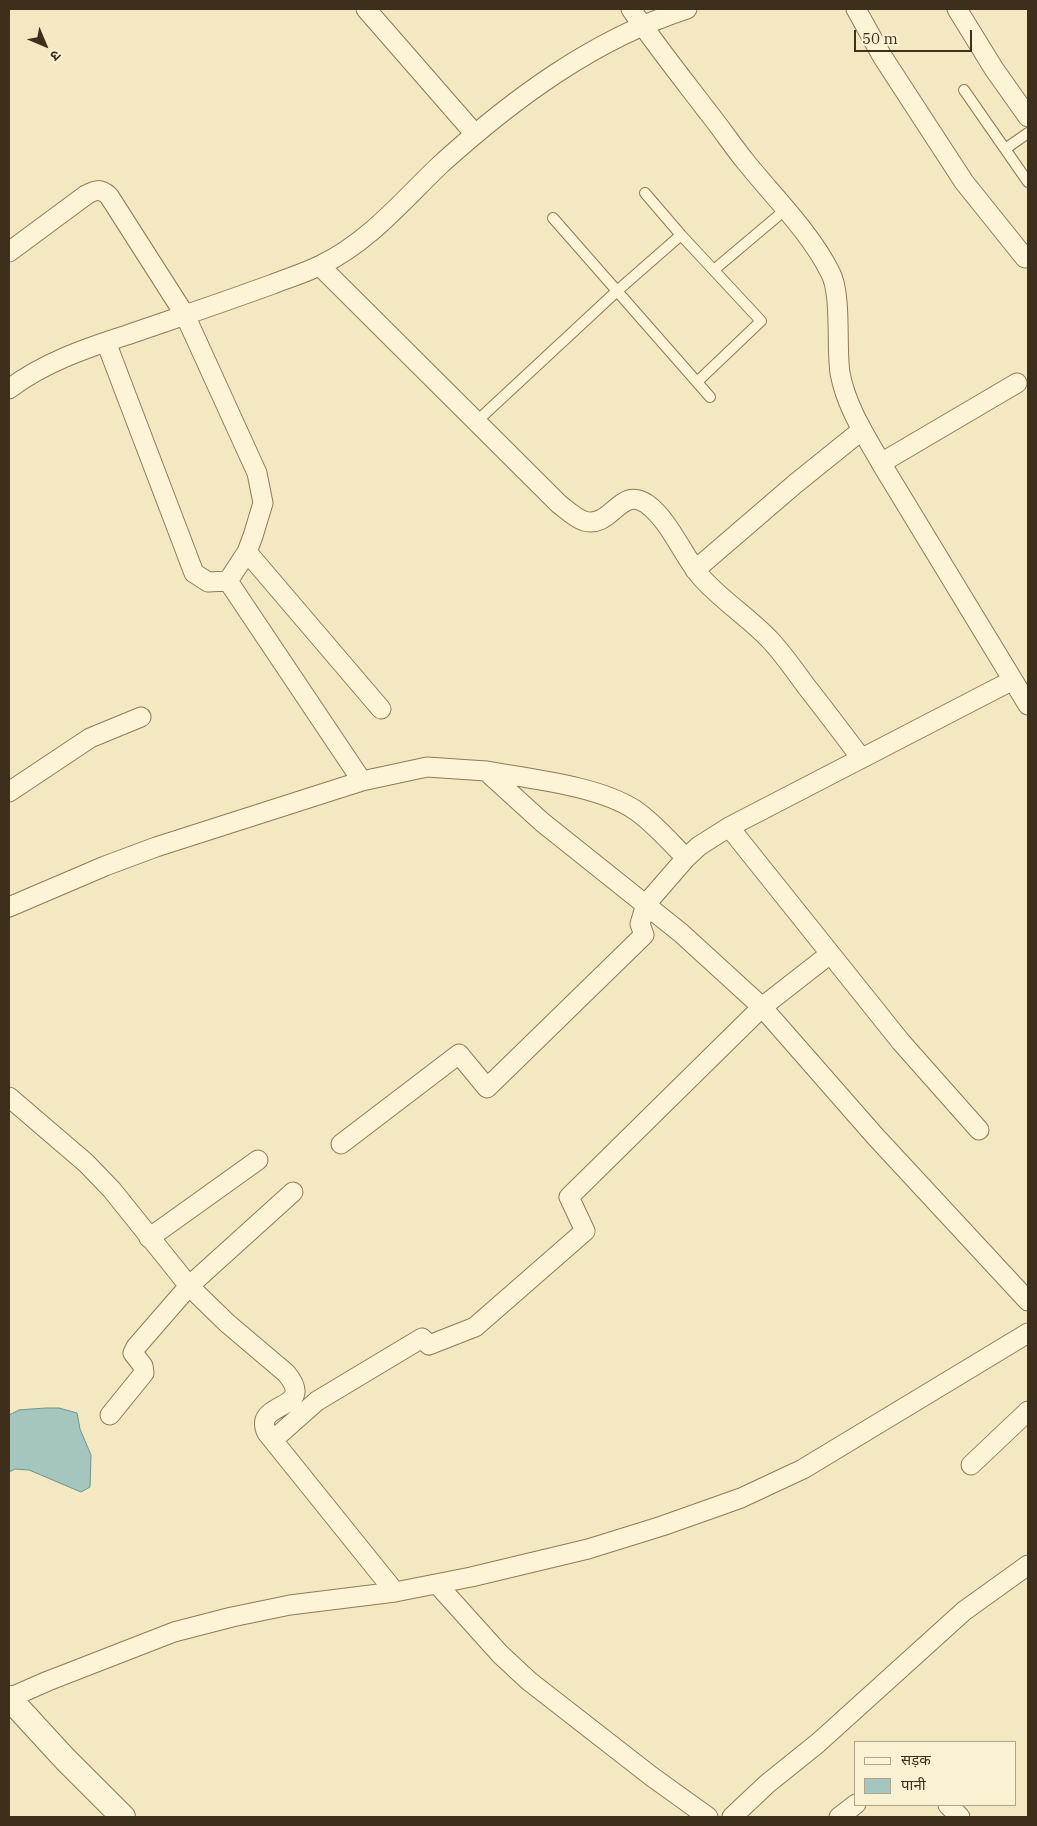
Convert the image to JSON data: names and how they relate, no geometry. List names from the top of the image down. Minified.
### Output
{"legend":["सड़क","पानी"],"scale_bar":"50 m","north":"bottom right"}
